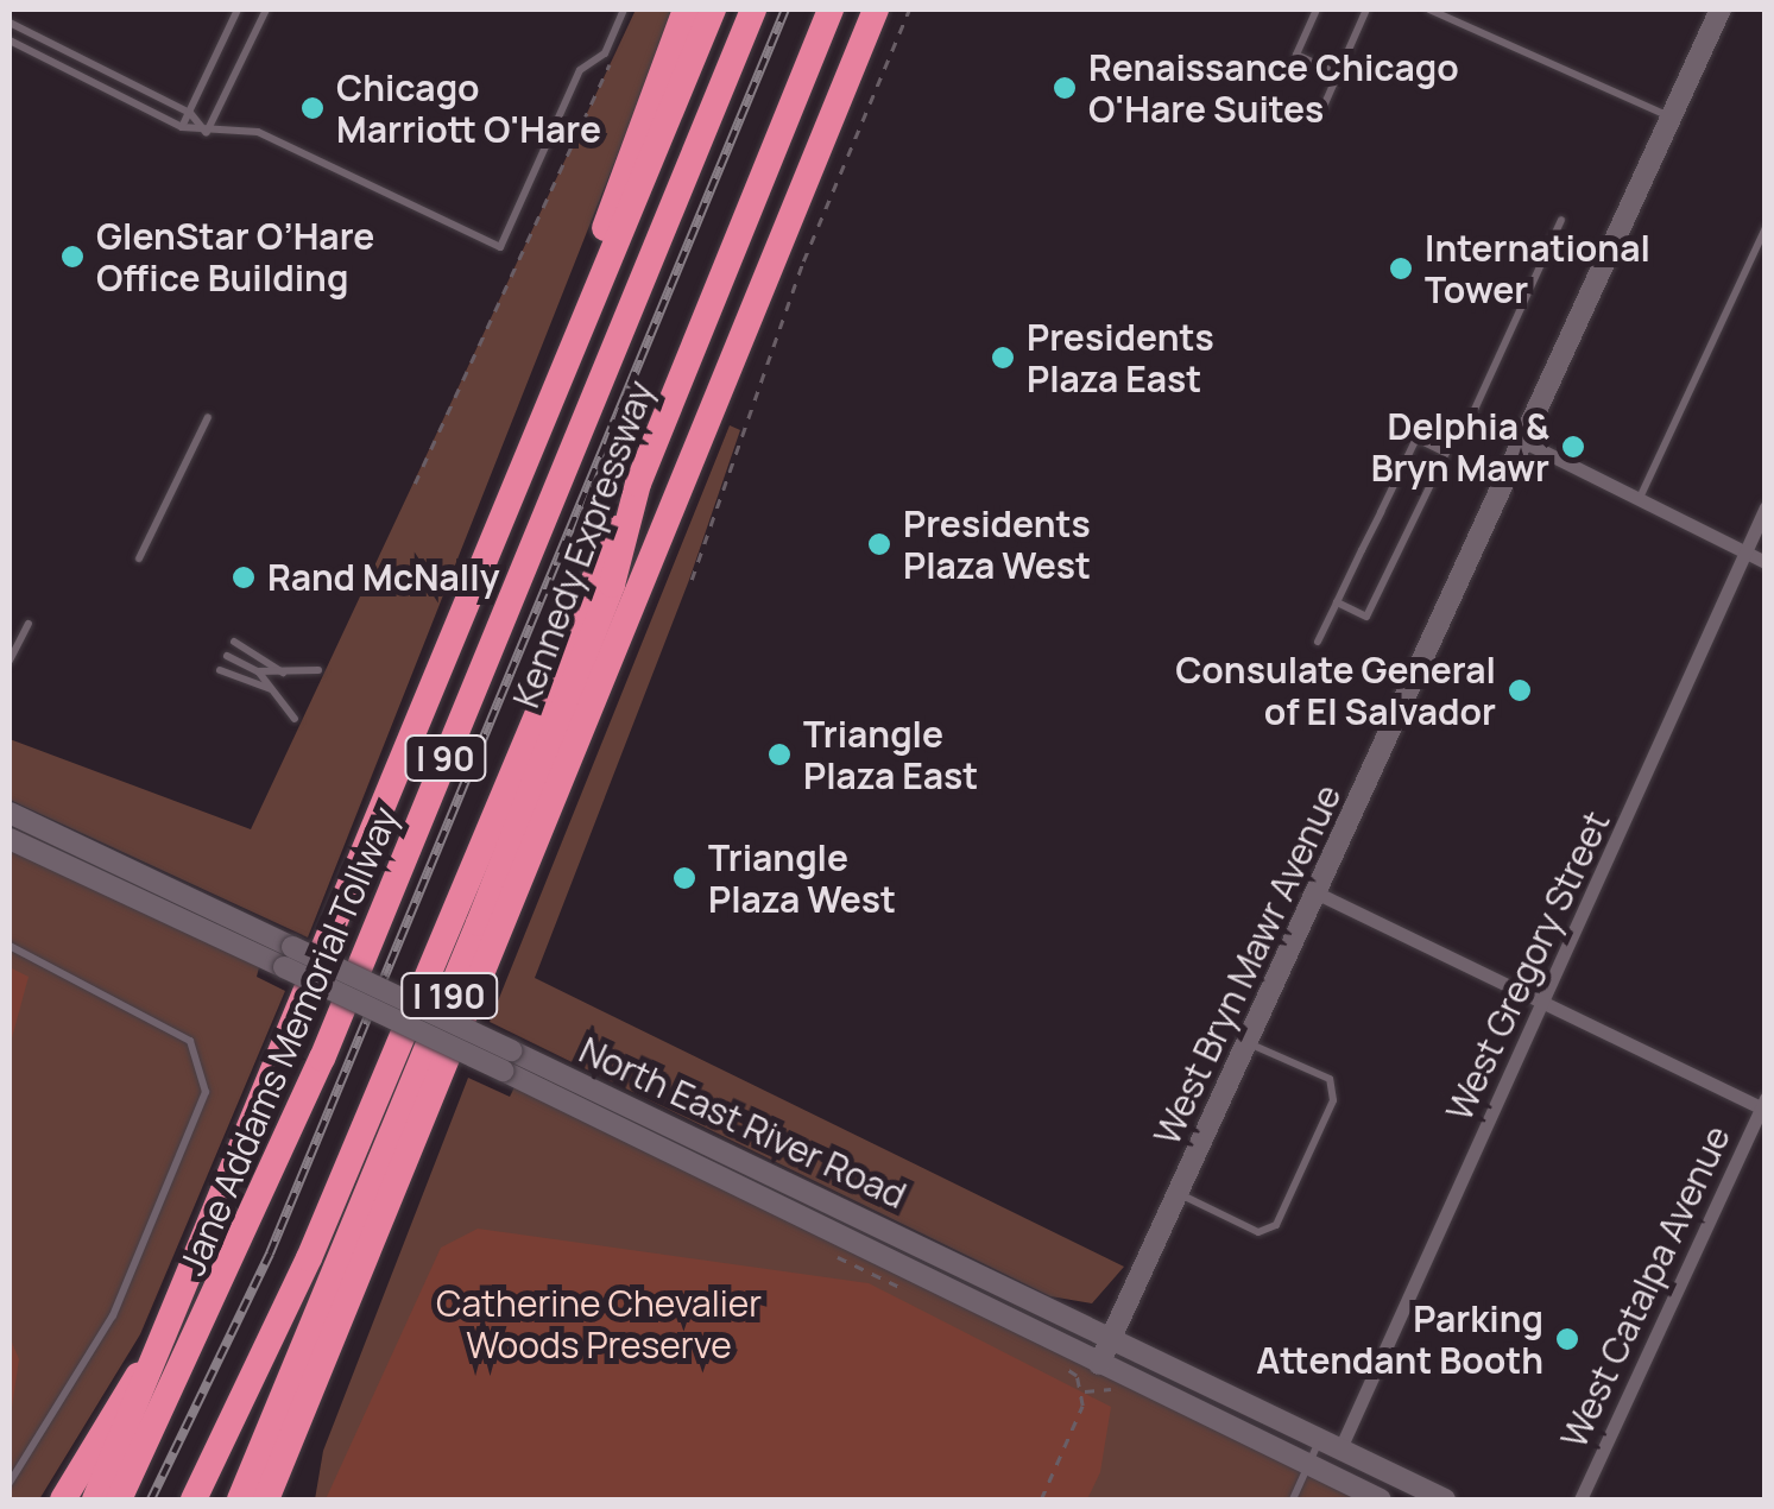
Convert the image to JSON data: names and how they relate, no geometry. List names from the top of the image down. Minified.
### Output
{"streets":{"highway":["Kennedy Expressway","I 90","I 190","Jane Addams Memorial Tollway"],"main road":["West Bryn Mawr Avenue","North East River Road"],"street":["West Gregory Street","West Catalpa Avenue"]},"crossings":[["Kennedy Expressway","I 90"],["West Bryn Mawr Avenue","North East River Road"],["West Gregory Street","North East River Road"]],"parks":["Catherine Chevalier Woods Preserve"],"places":["Renaissance Chicago O'Hare Suites","Chicago Marriott O'Hare","GlenStar O’Hare Office Building","International Tower","Presidents Plaza East","Delphia & Bryn Mawr","Presidents Plaza West","Rand McNally","Consulate General of El Salvador","Triangle Plaza East","Triangle Plaza West","Parking Attendant Booth"]}
